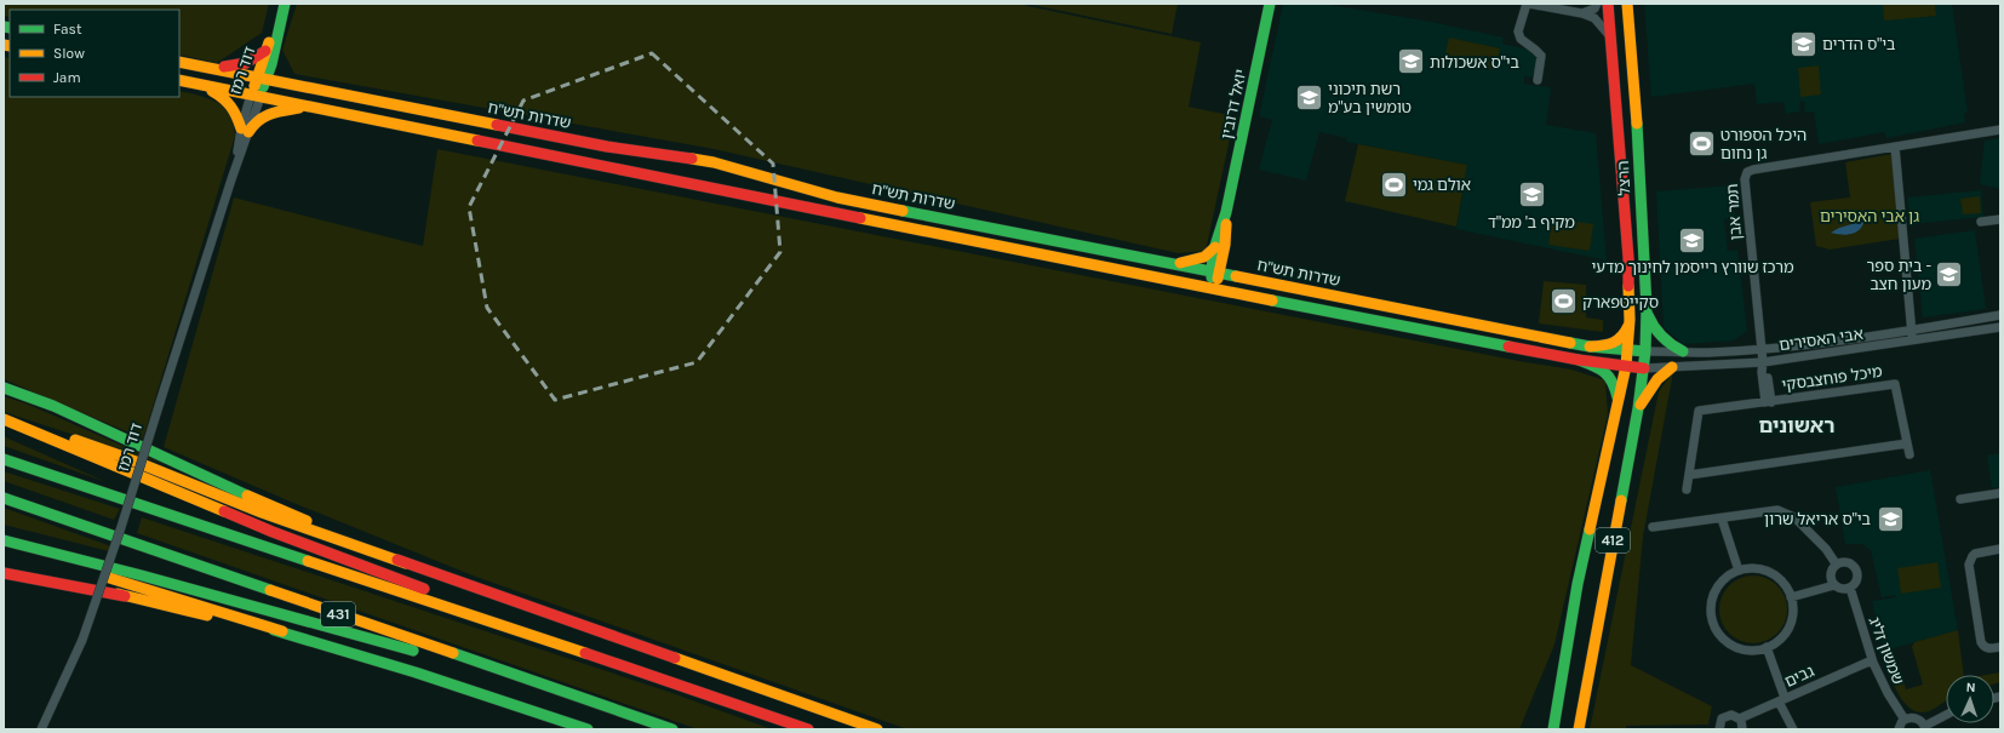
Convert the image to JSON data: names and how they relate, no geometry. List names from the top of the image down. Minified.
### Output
{"streets":{"main road":["דוד רמז","יואל דרובין","שדרות תש\"ח","הרצל","412","431"],"street":["תמר אבן","אבי האסירים","מיכל פוחצבסקי","שמשון זליג","גבים"]},"crossings":[["דוד רמז","שדרות תש\"ח"],["יואל דרובין","שדרות תש\"ח"],["שדרות תש\"ח","הרצל"],["שדרות תש\"ח","אבי האסירים"],["שדרות תש\"ח","412"],["הרצל","אבי האסירים"],["הרצל","412"],["תמר אבן","אבי האסירים"],["תמר אבן","מיכל פוחצבסקי"],["אבי האסירים","מיכל פוחצבסקי"],["אבי האסירים","412"],["שמשון זליג","גבים"]],"districts":["ראשונים"],"parks":["גן אבי האסירים"],"places":{"school or university":["בי\"ס הדרים","בי\"ס אשכולות","רשת תיכוני טומשין בע\"מ","מקיף ב' ממ\"ד","מרכז שוורץ רייסמן לחינוך מדעי","בית ספר - מעון חצב","בי\"ס אריאל שרון"],"sports":["היכל הספורט גן נחום","אולם גמי","סקייטפארק"]},"legend":["Fast","Slow","Jam"],"north":"top"}
